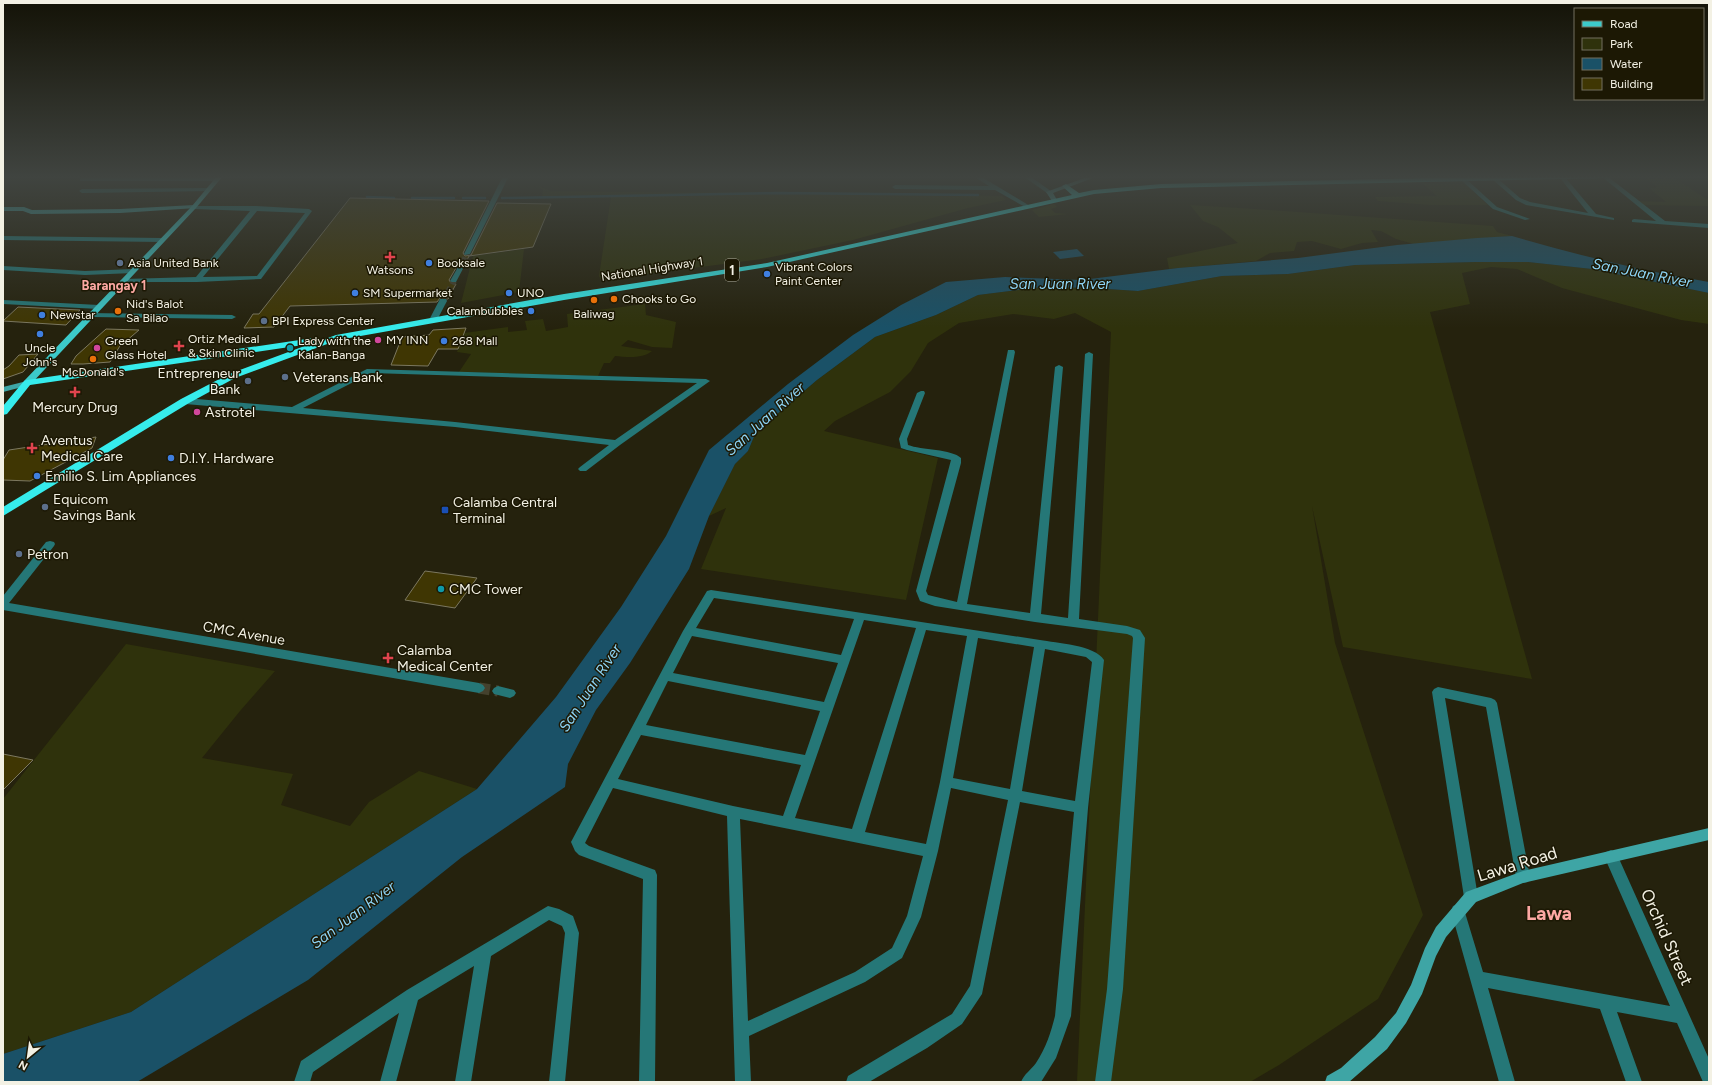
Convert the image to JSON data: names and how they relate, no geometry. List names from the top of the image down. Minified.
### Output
{"streets":{"highway":["National Highway 1","1"],"main road":["Lawa Road"],"street":["CMC Avenue","Orchid Street"]},"crossings":[["National Highway 1","1"],["Lawa Road","Orchid Street"]],"districts":["Barangay 1","Lawa"],"water":["San Juan River"],"places":{"health":["Watsons","Ortiz Medical & Skin Clinic","Mercury Drug","Aventus Medical Care","Calamba Medical Center"],"other":["Asia United Bank","Booksale","Vibrant Colors Paint Center","SM Supermarket","UNO","Chooks to Go","Baliwag","Nid's Balot Sa Bilao","Calambubbles","Newstar","BPI Express Center","Uncle John's","MY INN","268 Mall","Green Glass Hotel","Lady with the Kalan-Banga","McDonald's","Veterans Bank","Entrepreneur Bank","Astrotel","D.I.Y. Hardware","Emilio S. Lim Appliances","Equicom Savings Bank","Petron","CMC Tower"],"transit":["Calamba Central Terminal"]},"legend":["Road","Park","Water","Building"],"north":"bottom left"}
